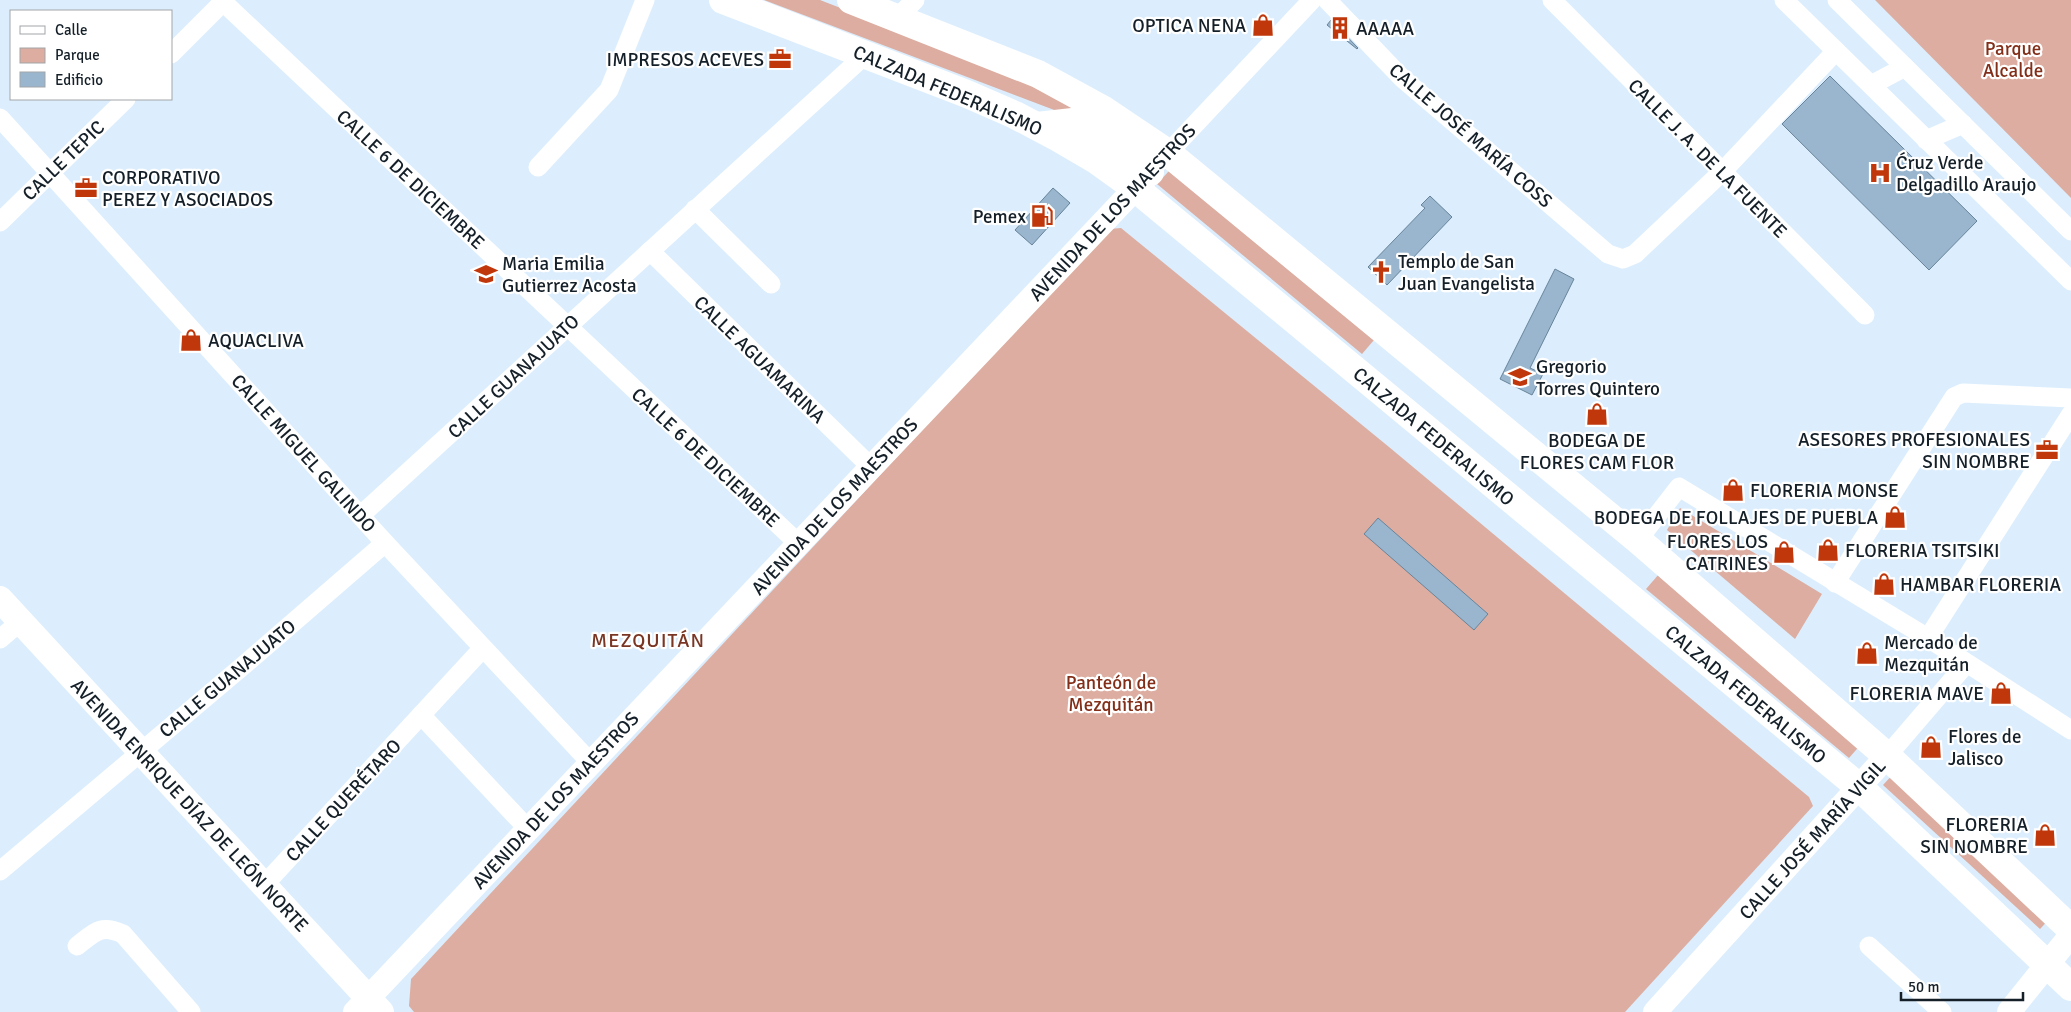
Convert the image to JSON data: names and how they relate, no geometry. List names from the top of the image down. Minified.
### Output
{"streets":{"main road":["CALZADA FEDERALISMO","AVENIDA ENRIQUE DÍAZ DE LEÓN NORTE"],"street":["CALLE JOSÉ MARÍA COSS","CALLE J. A. DE LA FUENTE","CALLE TEPIC","CALLE 6 DE DICIEMBRE","AVENIDA DE LOS MAESTROS","CALLE AGUAMARINA","CALLE GUANAJUATO","CALLE MIGUEL GALINDO","CALLE QUERÉTARO","CALLE JOSÉ MARÍA VIGIL"]},"crossings":[["CALZADA FEDERALISMO","AVENIDA DE LOS MAESTROS"],["CALZADA FEDERALISMO","CALLE GUANAJUATO"],["CALZADA FEDERALISMO","CALLE JOSÉ MARÍA VIGIL"],["CALLE JOSÉ MARÍA COSS","CALLE J. A. DE LA FUENTE"],["CALLE TEPIC","CALLE MIGUEL GALINDO"],["CALLE 6 DE DICIEMBRE","AVENIDA DE LOS MAESTROS"],["CALLE 6 DE DICIEMBRE","CALLE GUANAJUATO"],["AVENIDA DE LOS MAESTROS","CALLE AGUAMARINA"],["AVENIDA DE LOS MAESTROS","CALLE MIGUEL GALINDO"],["AVENIDA DE LOS MAESTROS","AVENIDA ENRIQUE DÍAZ DE LEÓN NORTE"],["CALLE AGUAMARINA","CALLE GUANAJUATO"],["CALLE GUANAJUATO","CALLE MIGUEL GALINDO"],["CALLE GUANAJUATO","AVENIDA ENRIQUE DÍAZ DE LEÓN NORTE"],["CALLE MIGUEL GALINDO","CALLE QUERÉTARO"],["CALLE QUERÉTARO","AVENIDA ENRIQUE DÍAZ DE LEÓN NORTE"]],"districts":["MEZQUITÁN"],"parks":["Parque Alcalde","Panteón de Mezquitán"],"places":{"shop":["OPTICA NENA","AQUACLIVA","BODEGA DE FLORES CAM FLOR","FLORERIA MONSE","BODEGA DE FOLLAJES DE PUEBLA","FLORERIA TSITSIKI","FLORES LOS CATRINES","HAMBAR FLORERIA","Mercado de Mezquitán","FLORERIA MAVE","Flores de Jalisco","FLORERIA SIN NOMBRE"],"building":["AAAAA"],"office":["IMPRESOS ACEVES","CORPORATIVO PEREZ Y ASOCIADOS","ASESORES PROFESIONALES SIN NOMBRE"],"hospital":["Ćruz Verde Delgadillo Araujo"],"fuel station":["Pemex"],"church":["Templo de San Juan Evangelista"],"school or university":["Maria Emilia Gutierrez Acosta","Gregorio Torres Quintero"]},"legend":["Calle","Parque","Edificio"],"scale_bar":"50 m"}
